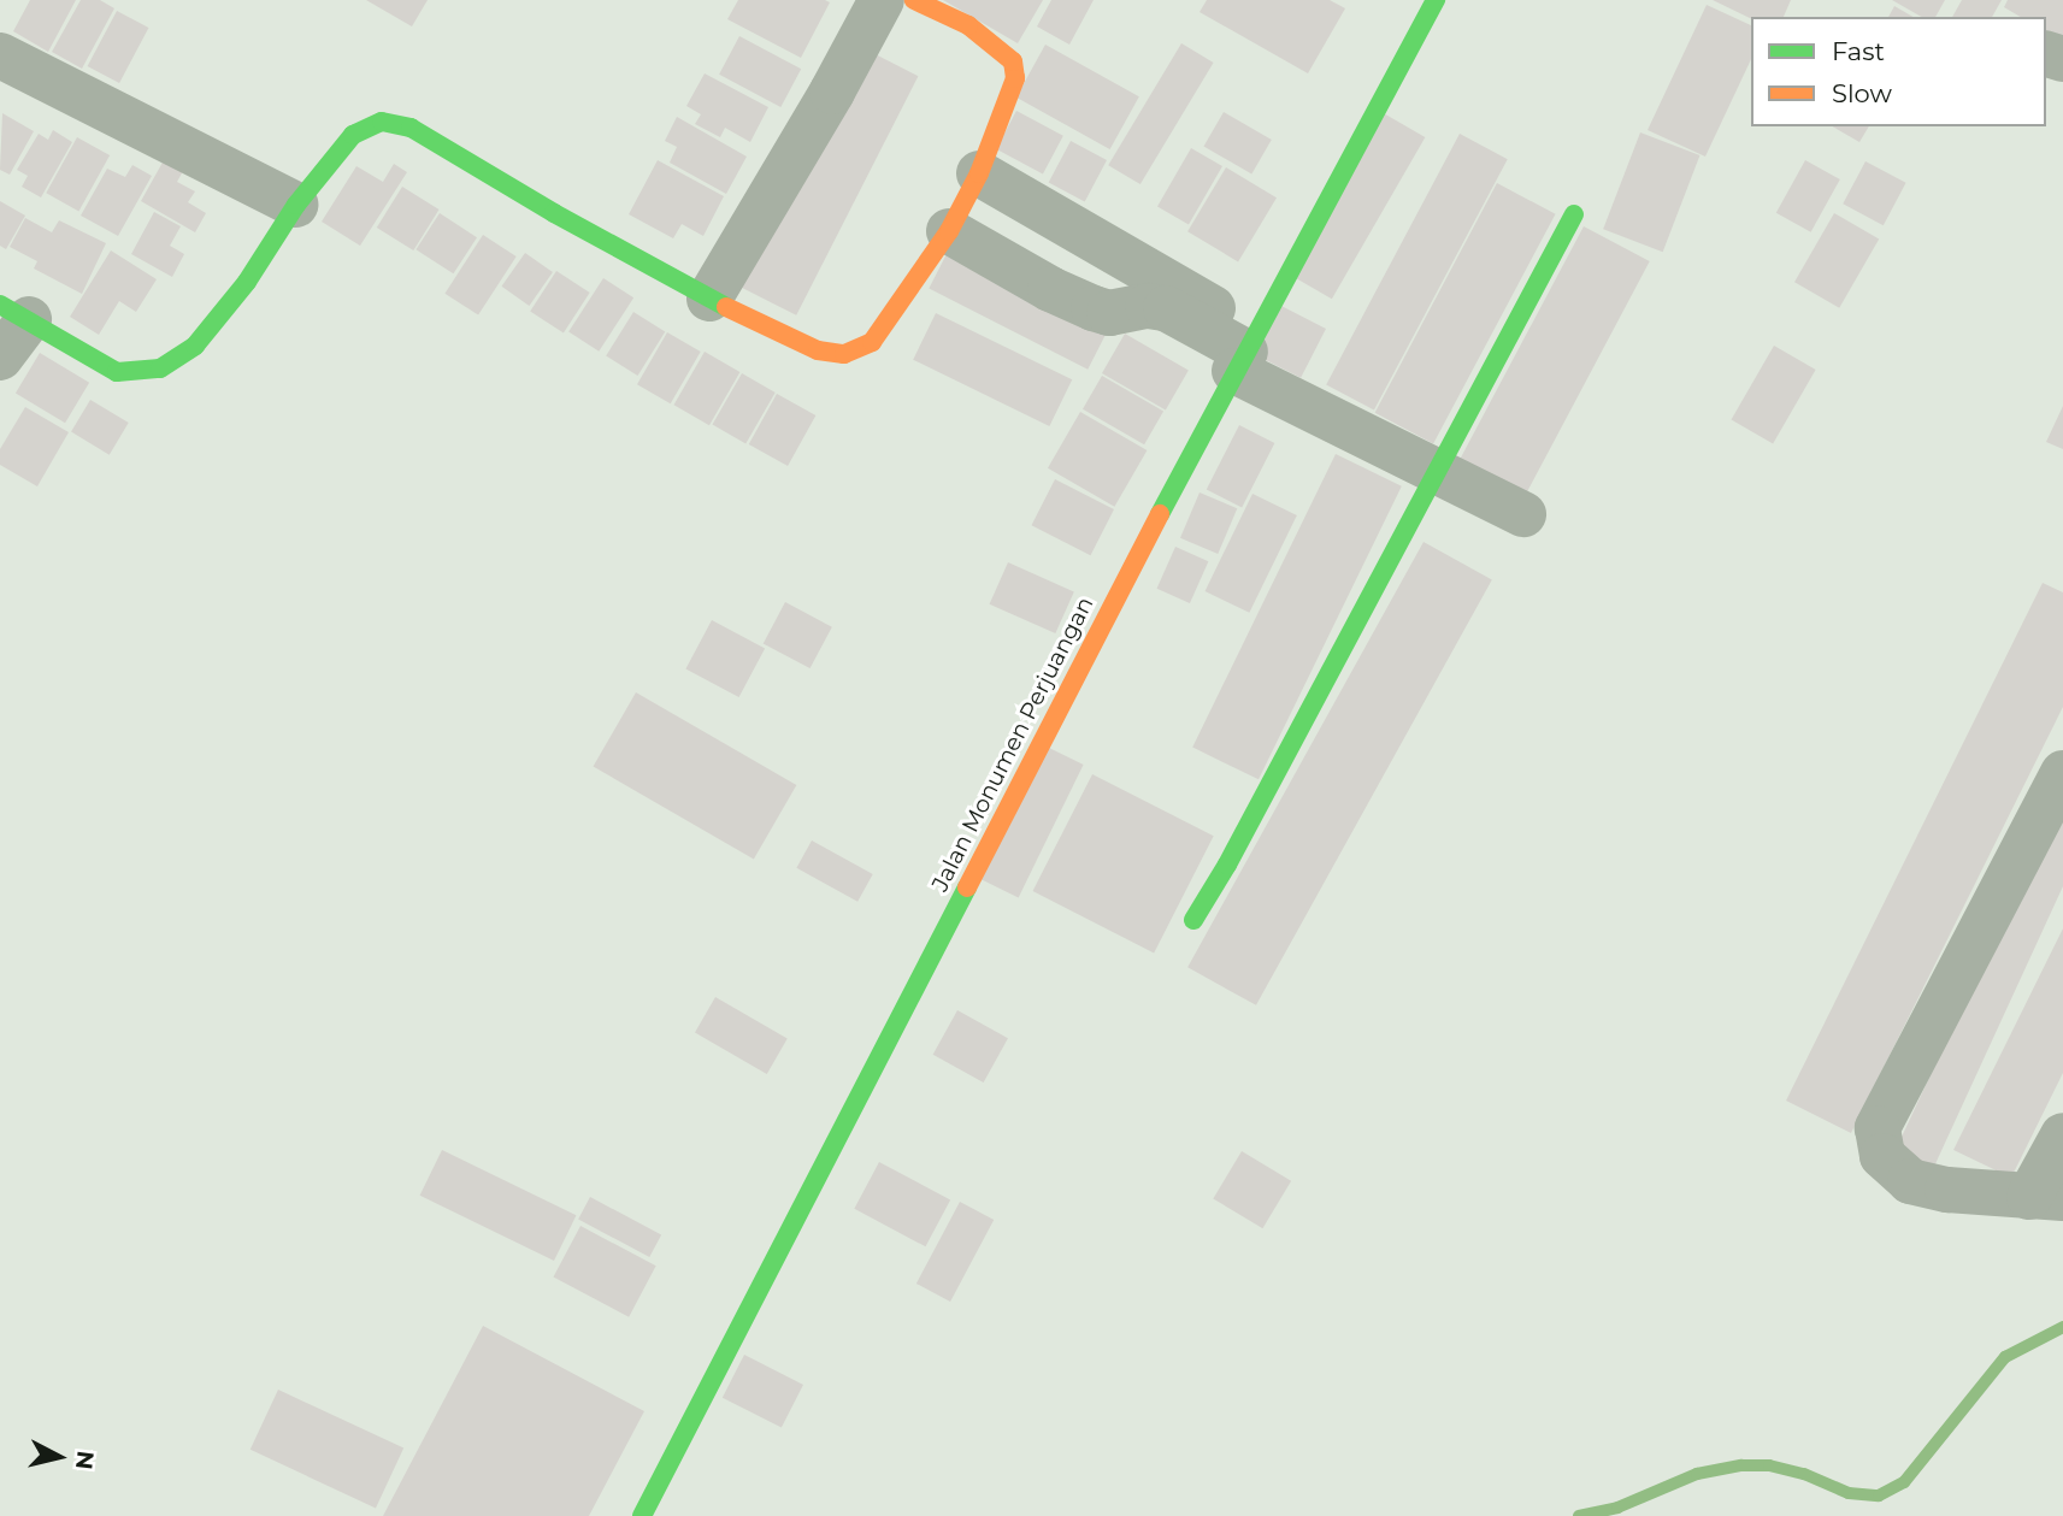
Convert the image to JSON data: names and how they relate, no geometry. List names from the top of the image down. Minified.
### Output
{"streets":{"street":["Jalan Monumen Perjuangan"]},"legend":["Fast","Slow"],"north":"right"}
